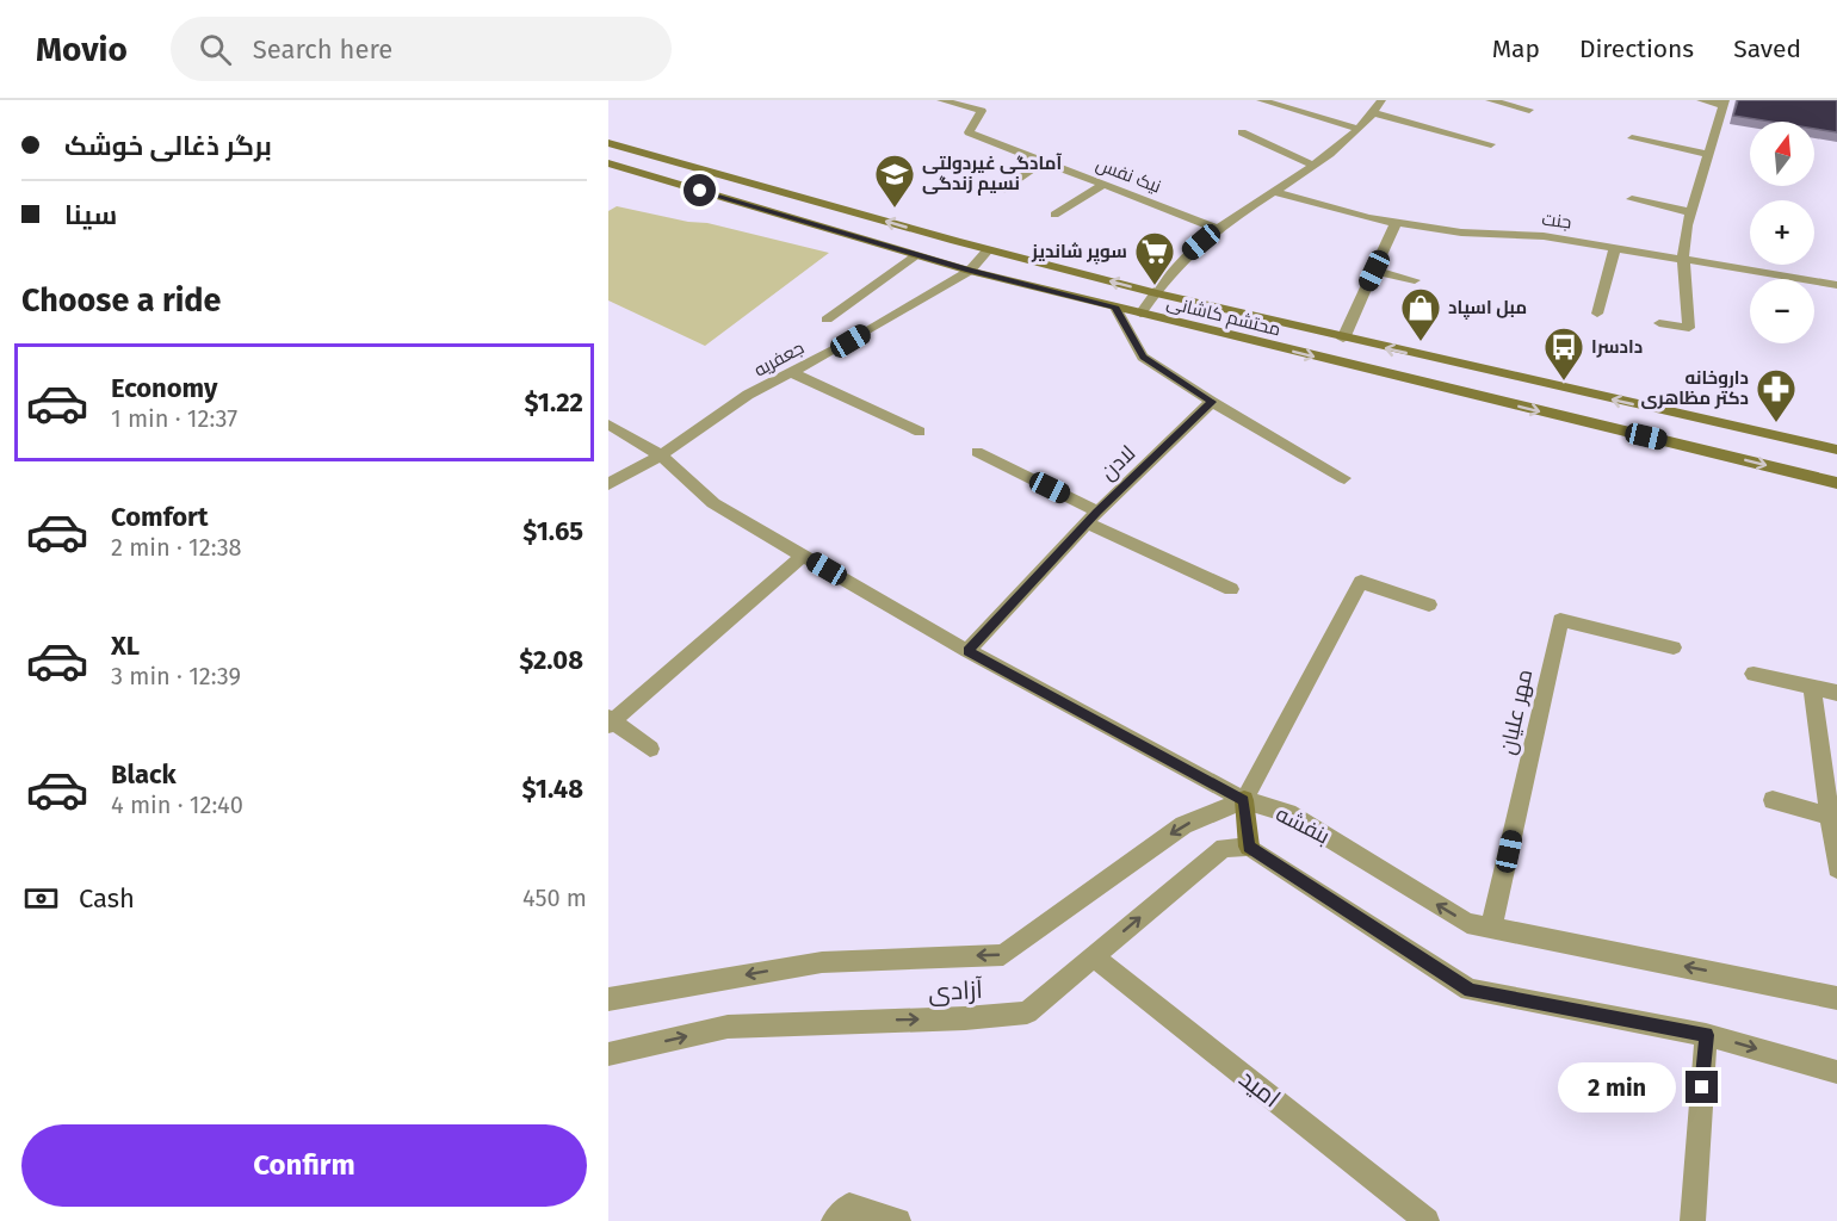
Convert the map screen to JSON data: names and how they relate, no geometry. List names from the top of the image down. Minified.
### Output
{"streets":{"main road":["محتشم کاشانی"],"street":["نیک نفس","جنت","جعفریه","لادن","مهر علیان","بنفشه","آزادی","امید"]},"crossings":[["محتشم کاشانی","جعفریه"],["جعفریه","بنفشه"],["لادن","بنفشه"],["مهر علیان","بنفشه"],["بنفشه","آزادی"],["آزادی","امید"]],"places":{"school or university":["آمادگی غیردولتی نسیم زندگی"],"supermarket":["سوپر شاندیز"],"shop":["مبل اسپاد"],"bus stop":["دادسرا"],"pharmacy":["داروخانه دکتر مظاهری"]},"north":"top","page":{"header":"Movio","search":"Search here","nav":["Map","Directions","Saved"],"banner":["برگر ذغالی خوشک","سینا"],"map_buttons":["+","−"],"heading":"Choose a ride","list":[{"name":"Economy","note":"1 min · 12:37","value":"$1.22"},{"name":"Comfort","note":"2 min · 12:38","value":"$1.65"},{"name":"XL","note":"3 min · 12:39","value":"$2.08"},{"name":"Black","note":"4 min · 12:40","value":"$1.48"}],"pay":["Cash","450 m"],"bubble":"2 min","buttons":"Confirm"}}
